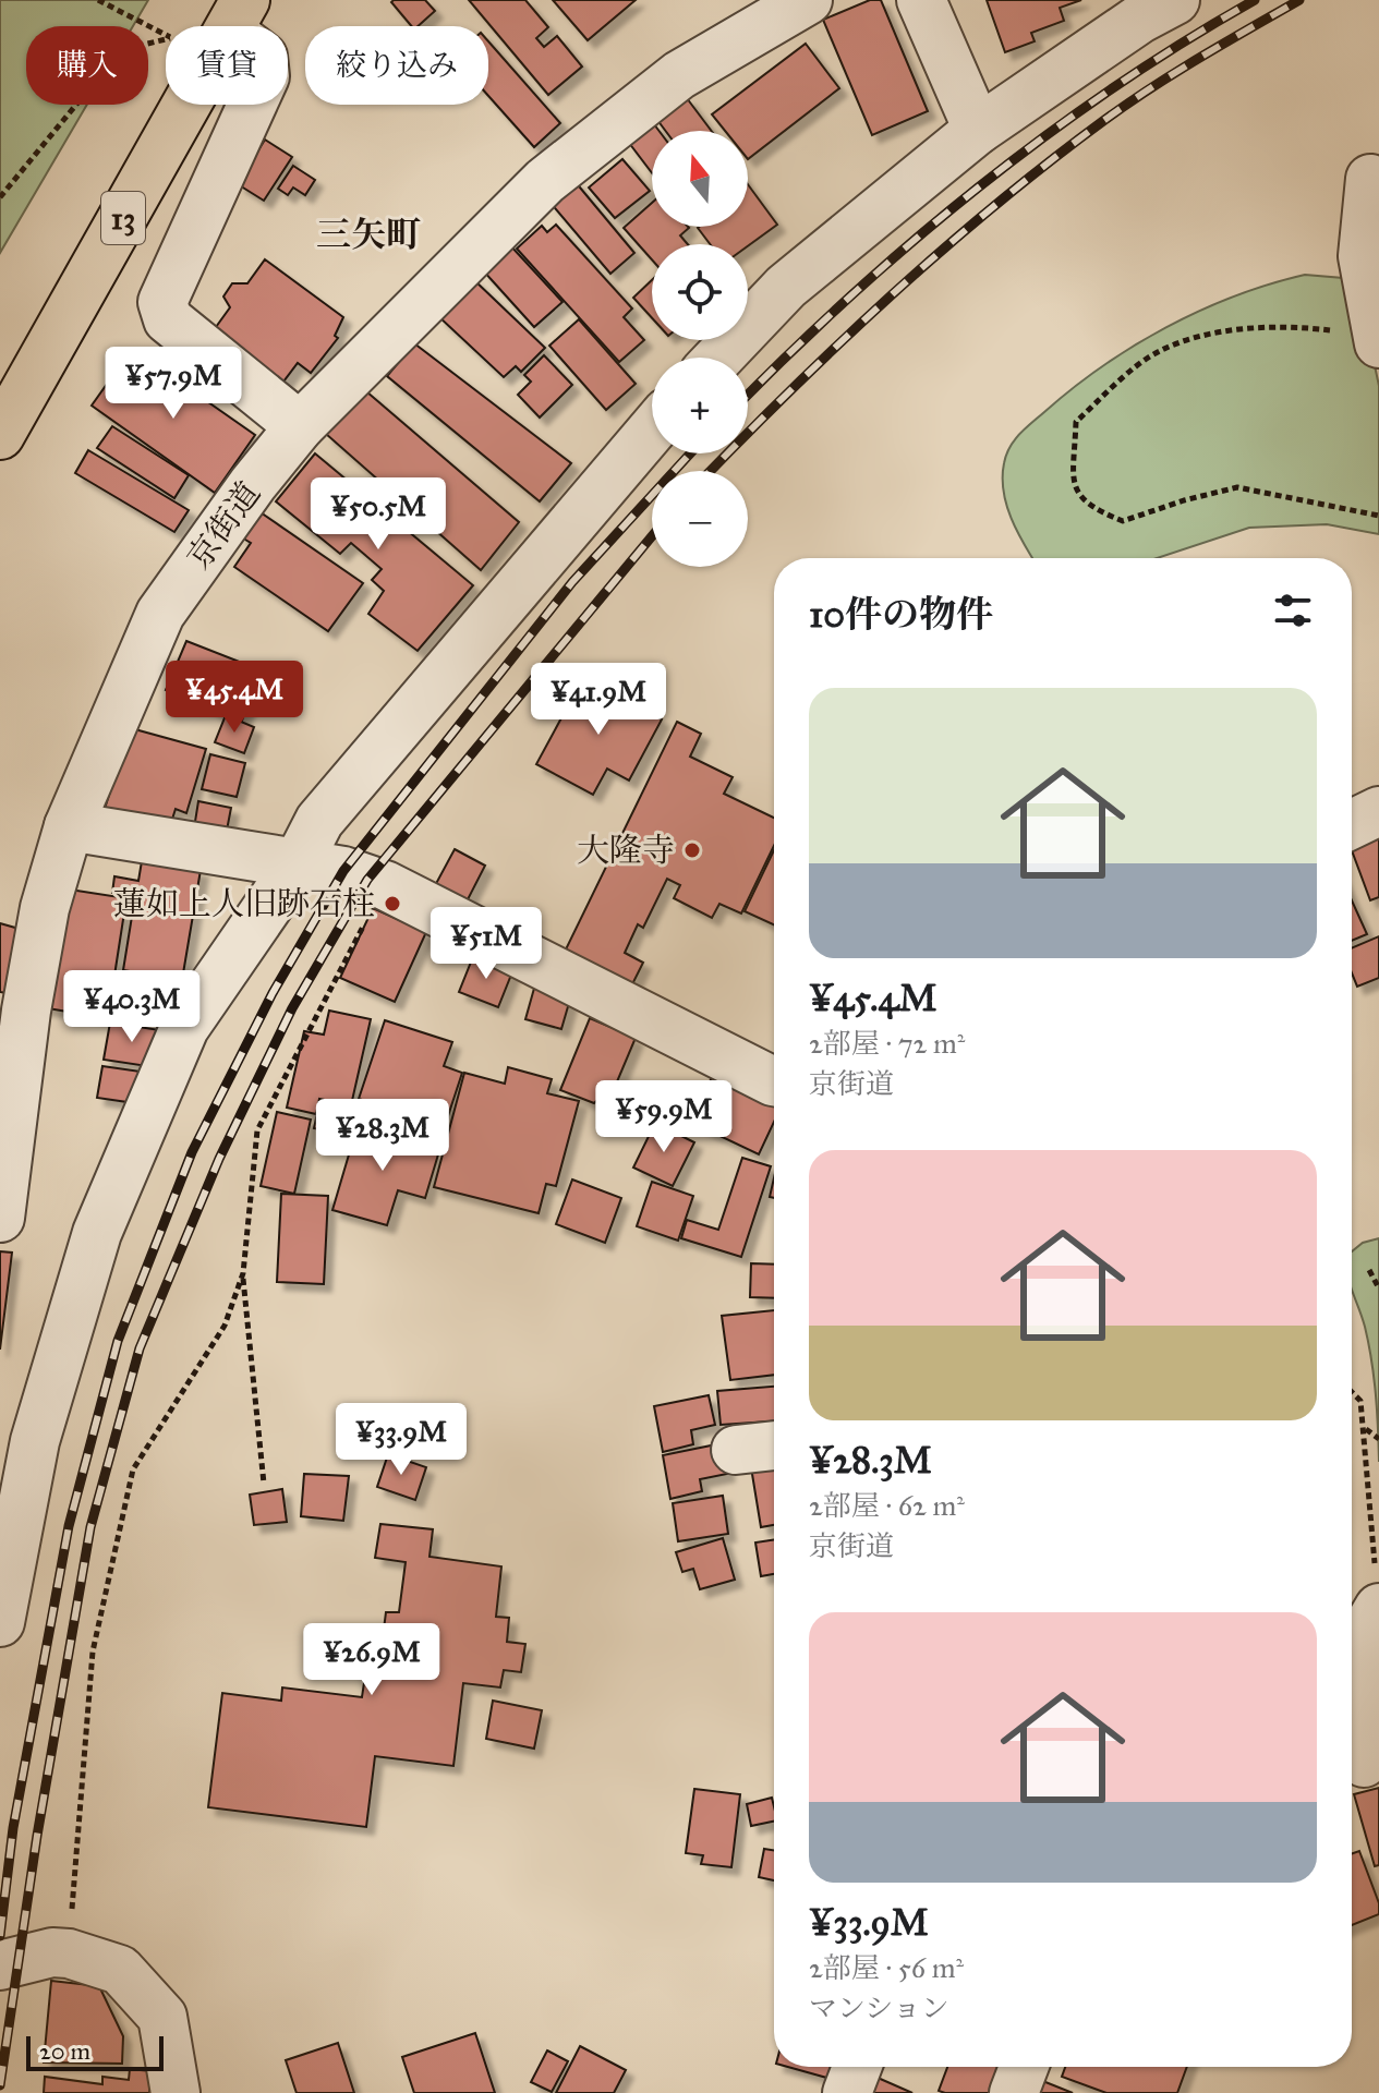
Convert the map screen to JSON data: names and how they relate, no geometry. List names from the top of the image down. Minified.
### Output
{"streets":{"main road":["13"],"street":["京街道"]},"districts":["三矢町"],"places":["大隆寺","蓮如上人旧跡石柱"],"scale_bar":"20 m","north":"top","page":{"chip":["購入","賃貸","絞り込み"],"map_buttons":["+","−"],"price":["¥57.9M","¥50.5M","¥45.4M","¥41.9M","¥51M","¥40.3M","¥59.9M","¥28.3M","¥33.9M","¥26.9M"],"heading":"10件の物件","list":[{"name":"¥45.4M","note":"2部屋 · 72 m² · 京街道"},{"name":"¥28.3M","note":"2部屋 · 62 m² · 京街道"},{"name":"¥33.9M","note":"2部屋 · 56 m² · マンション"}],"scale":"20 m"}}
